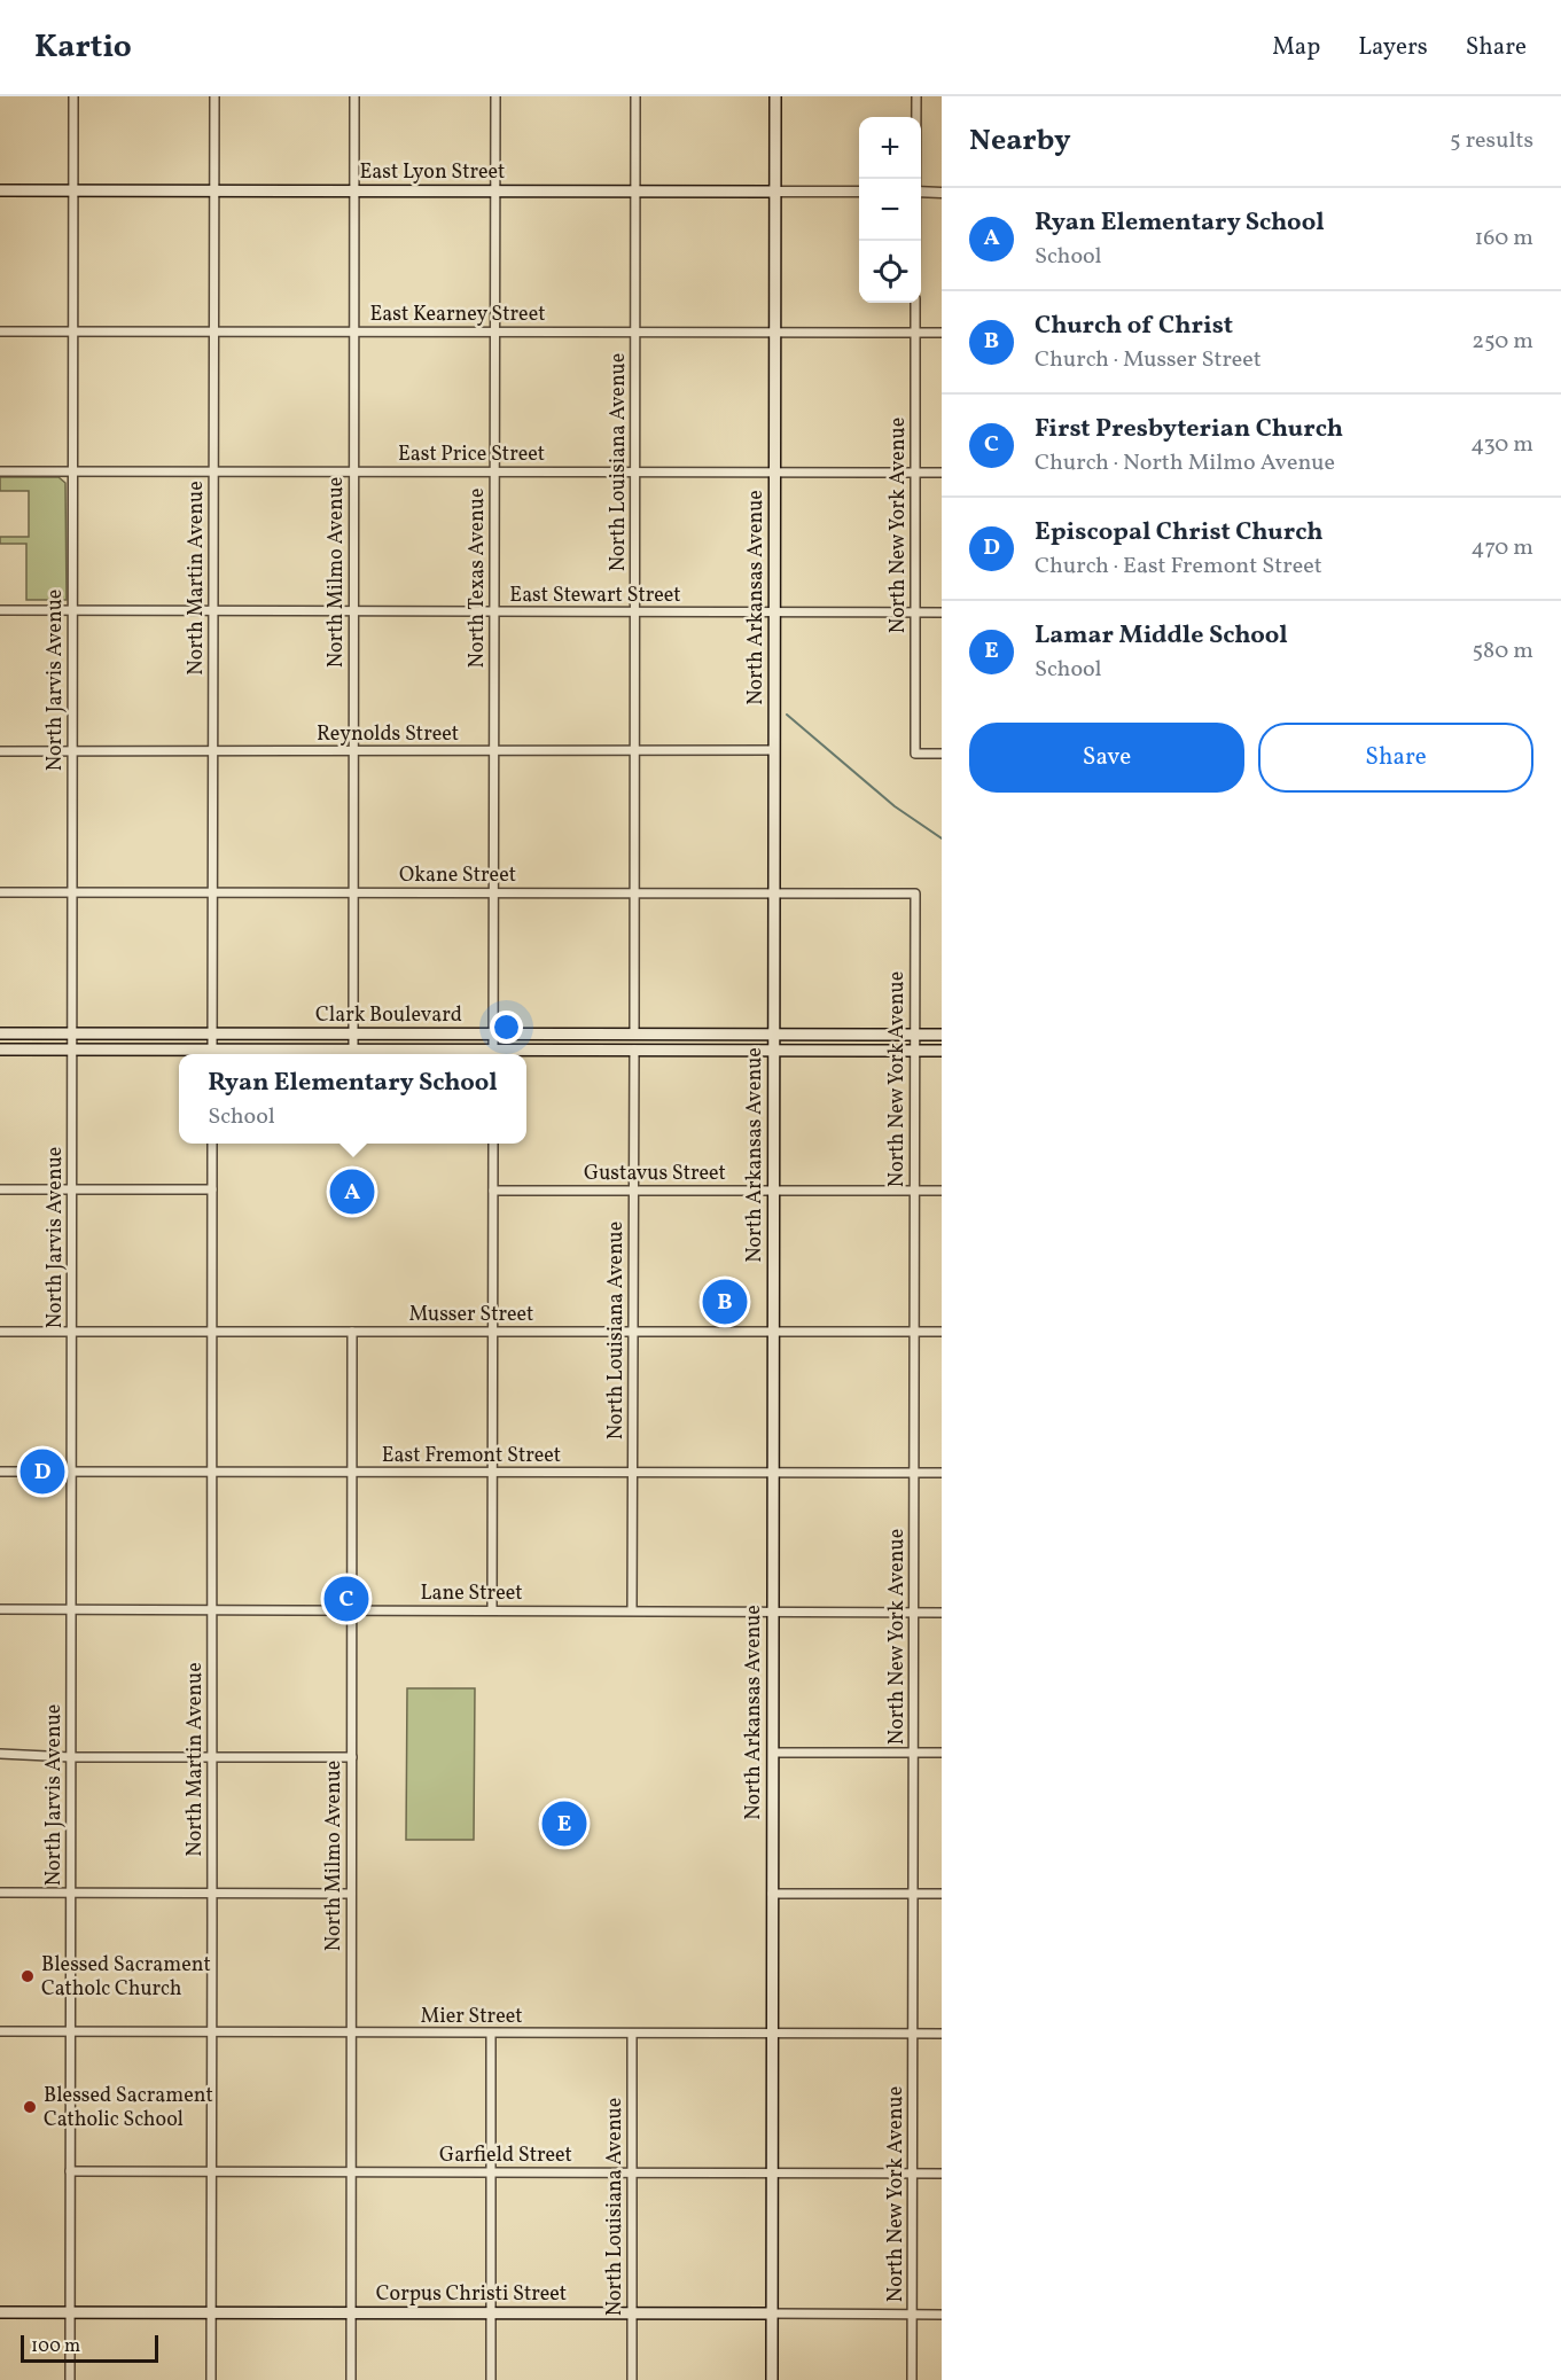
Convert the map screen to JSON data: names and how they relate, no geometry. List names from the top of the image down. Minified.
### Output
{"streets":{"main road":["East Lyon Street","North Arkansas Avenue","Clark Boulevard","Corpus Christi Street"],"street":["East Kearney Street","East Price Street","North Louisiana Avenue","North New York Avenue","North Milmo Avenue","North Martin Avenue","North Texas Avenue","East Stewart Street","North Jarvis Avenue","Reynolds Street","Okane Street","Gustavus Street","Musser Street","East Fremont Street","Lane Street","Mier Street","Garfield Street"]},"crossings":[["East Lyon Street","North Louisiana Avenue"],["East Lyon Street","North Milmo Avenue"],["East Lyon Street","North Martin Avenue"],["East Lyon Street","North Texas Avenue"],["East Lyon Street","North Arkansas Avenue"],["East Lyon Street","North Jarvis Avenue"],["East Kearney Street","North Louisiana Avenue"],["East Kearney Street","North New York Avenue"],["East Kearney Street","North Milmo Avenue"],["East Kearney Street","North Martin Avenue"],["East Kearney Street","North Texas Avenue"],["East Kearney Street","North Arkansas Avenue"],["East Kearney Street","North Jarvis Avenue"],["East Price Street","North Louisiana Avenue"],["East Price Street","North New York Avenue"],["East Price Street","North Milmo Avenue"],["East Price Street","North Martin Avenue"],["East Price Street","North Texas Avenue"],["East Price Street","North Arkansas Avenue"],["East Price Street","North Jarvis Avenue"],["North Louisiana Avenue","East Stewart Street"],["North Louisiana Avenue","Reynolds Street"],["North Louisiana Avenue","Okane Street"],["North Louisiana Avenue","Clark Boulevard"],["North Louisiana Avenue","Gustavus Street"],["North Louisiana Avenue","Musser Street"],["North Louisiana Avenue","East Fremont Street"],["North Louisiana Avenue","Lane Street"],["North Louisiana Avenue","Mier Street"],["North Louisiana Avenue","Garfield Street"],["North Louisiana Avenue","Corpus Christi Street"],["North New York Avenue","East Stewart Street"],["North New York Avenue","Okane Street"],["North New York Avenue","Clark Boulevard"],["North New York Avenue","Gustavus Street"],["North New York Avenue","Musser Street"],["North New York Avenue","East Fremont Street"],["North New York Avenue","Lane Street"],["North New York Avenue","Mier Street"],["North New York Avenue","Garfield Street"],["North New York Avenue","Corpus Christi Street"],["North Milmo Avenue","East Stewart Street"],["North Milmo Avenue","Reynolds Street"],["North Milmo Avenue","Okane Street"],["North Milmo Avenue","Clark Boulevard"],["North Milmo Avenue","Musser Street"],["North Milmo Avenue","East Fremont Street"],["North Milmo Avenue","Lane Street"],["North Milmo Avenue","Mier Street"],["North Milmo Avenue","Garfield Street"],["North Milmo Avenue","Corpus Christi Street"],["North Martin Avenue","East Stewart Street"],["North Martin Avenue","Reynolds Street"],["North Martin Avenue","Okane Street"],["North Martin Avenue","Clark Boulevard"],["North Martin Avenue","Musser Street"],["North Martin Avenue","East Fremont Street"],["North Martin Avenue","Lane Street"],["North Martin Avenue","Mier Street"],["North Martin Avenue","Garfield Street"],["North Martin Avenue","Corpus Christi Street"],["North Texas Avenue","East Stewart Street"],["North Texas Avenue","Reynolds Street"],["North Texas Avenue","Okane Street"],["North Texas Avenue","Clark Boulevard"],["East Stewart Street","North Arkansas Avenue"],["East Stewart Street","North Jarvis Avenue"],["North Arkansas Avenue","Reynolds Street"],["North Arkansas Avenue","Okane Street"],["North Arkansas Avenue","Clark Boulevard"],["North Arkansas Avenue","Gustavus Street"],["North Arkansas Avenue","Musser Street"],["North Arkansas Avenue","East Fremont Street"],["North Arkansas Avenue","Lane Street"],["North Arkansas Avenue","Mier Street"],["North Arkansas Avenue","Garfield Street"],["North Arkansas Avenue","Corpus Christi Street"],["North Jarvis Avenue","Reynolds Street"],["North Jarvis Avenue","Okane Street"],["North Jarvis Avenue","Clark Boulevard"],["North Jarvis Avenue","Musser Street"],["North Jarvis Avenue","East Fremont Street"],["North Jarvis Avenue","Lane Street"],["North Jarvis Avenue","Mier Street"],["North Jarvis Avenue","Garfield Street"],["North Jarvis Avenue","Corpus Christi Street"]],"places":["Blessed Sacrament Catholc Church","Blessed Sacrament Catholic School"],"scale_bar":"100 m","page":{"header":"Kartio","nav":["Map","Layers","Share"],"heading":["Nearby","5 results"],"map_buttons":["+","−"],"list":[{"mark":"A","name":"Ryan Elementary School","note":"School","value":"160 m"},{"mark":"B","name":"Church of Christ","note":"Church · Musser Street","value":"250 m"},{"mark":"C","name":"First Presbyterian Church","note":"Church · North Milmo Avenue","value":"430 m"},{"mark":"D","name":"Episcopal Christ Church","note":"Church · East Fremont Street","value":"470 m"},{"mark":"E","name":"Lamar Middle School","note":"School","value":"580 m"}],"buttons":["Save","Share"],"popup":["Ryan Elementary School","School"],"pins":["A","B","D","C","E"],"scale":"100 m"}}
